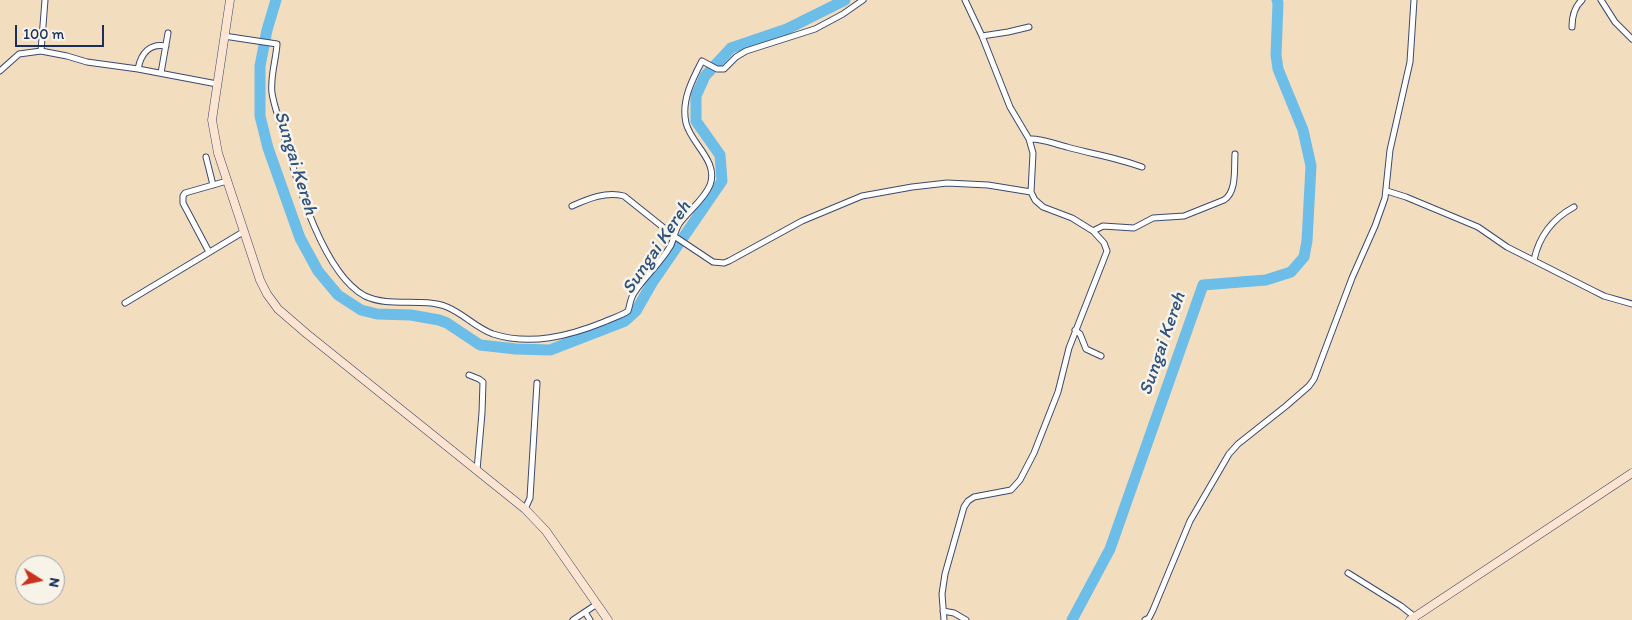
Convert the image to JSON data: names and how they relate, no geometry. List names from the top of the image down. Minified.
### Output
{"water":["Sungai Kereh"],"scale_bar":"100 m","north":"right"}
